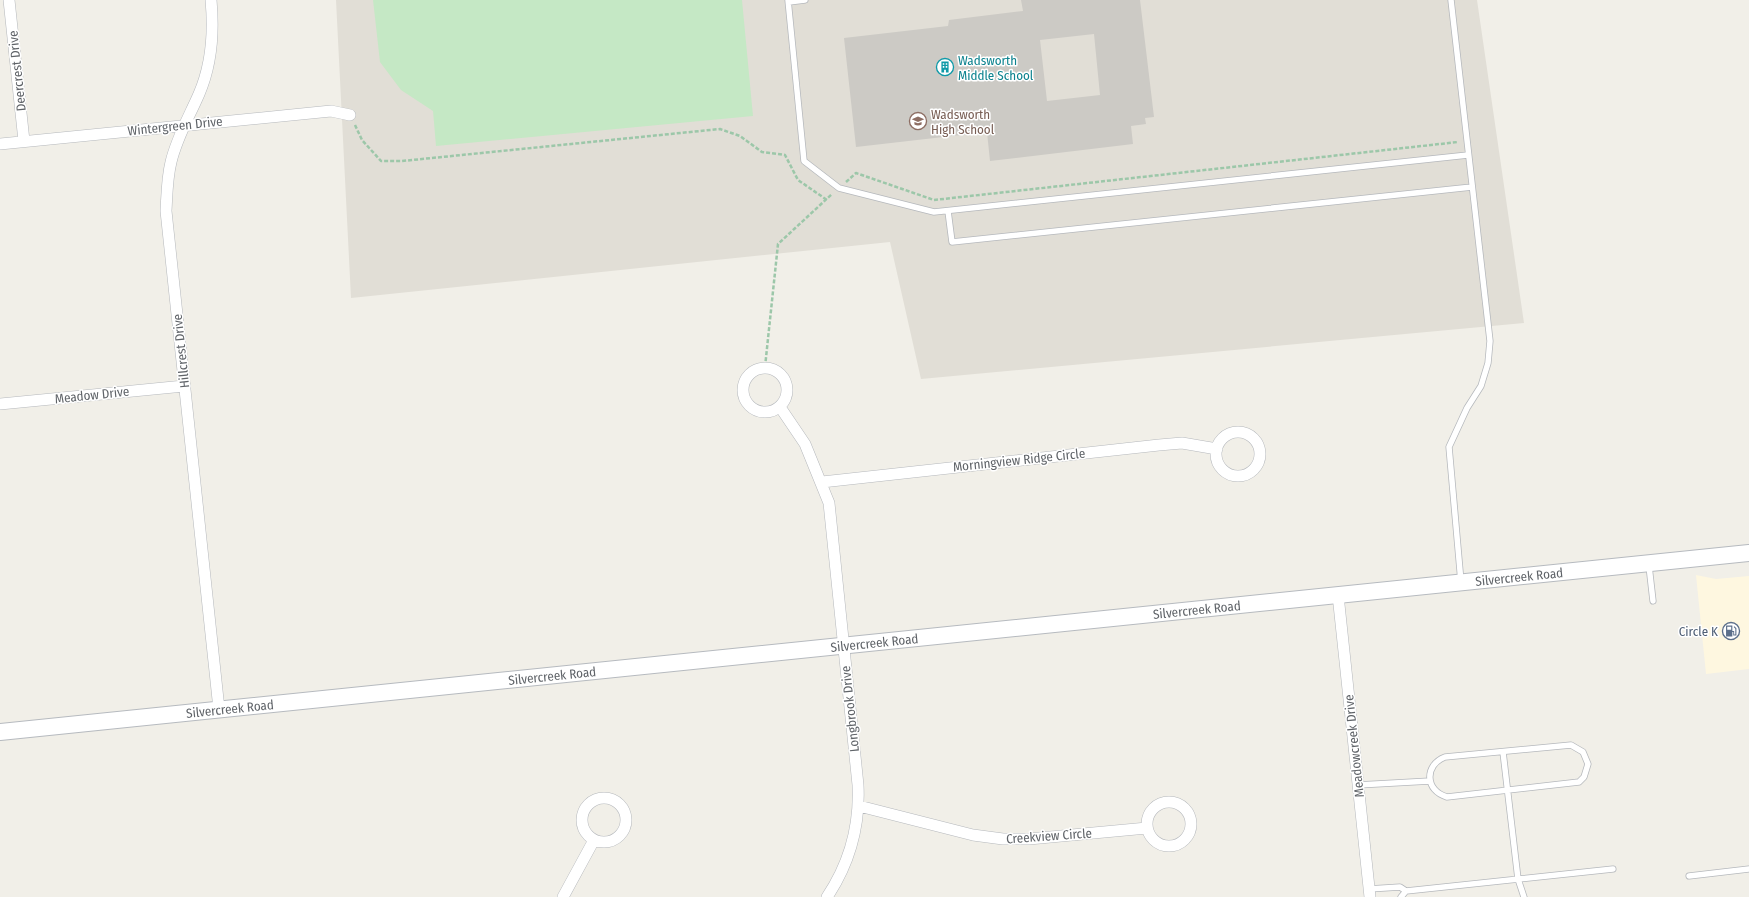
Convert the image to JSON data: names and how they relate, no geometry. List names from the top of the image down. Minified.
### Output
{"streets":{"street":["Deercrest Drive","Wintergreen Drive","Hillcrest Drive","Meadow Drive","Morningview Ridge Circle","Silvercreek Road","Longbrook Drive","Meadowcreek Drive","Creekview Circle"]},"crossings":[["Deercrest Drive","Wintergreen Drive"],["Wintergreen Drive","Hillcrest Drive"],["Hillcrest Drive","Meadow Drive"],["Hillcrest Drive","Silvercreek Road"],["Morningview Ridge Circle","Longbrook Drive"],["Silvercreek Road","Longbrook Drive"],["Silvercreek Road","Meadowcreek Drive"],["Longbrook Drive","Creekview Circle"]],"places":{"building":["Wadsworth Middle School"],"school or university":["Wadsworth High School"],"fuel station":["Circle K"]}}
